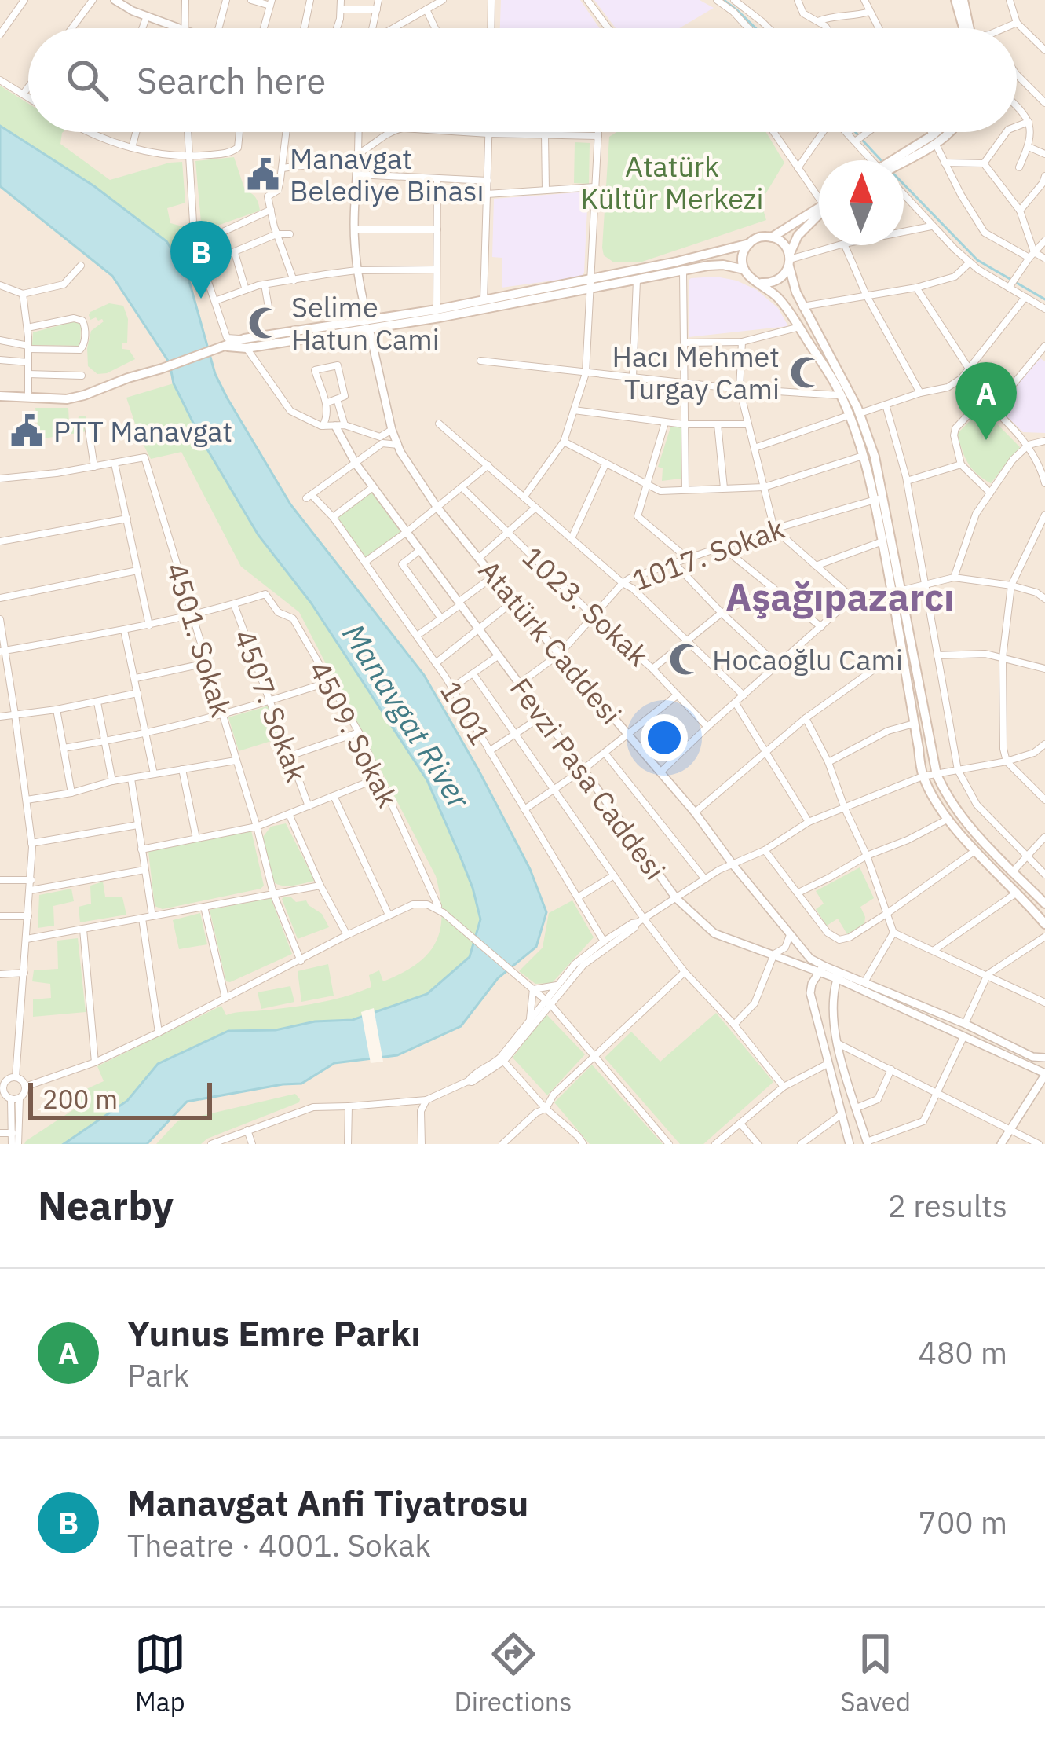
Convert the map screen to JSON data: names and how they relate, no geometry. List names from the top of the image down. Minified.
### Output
{"streets":{"street":["1017. Sokak","1023. Sokak","4501. Sokak","Atatürk Caddesi","4507. Sokak","1001","4509. Sokak","Fevzi Pasa Caddesi"]},"crossings":[["1017. Sokak","1023. Sokak"],["1017. Sokak","Atatürk Caddesi"],["1017. Sokak","Fevzi Pasa Caddesi"],["Atatürk Caddesi","Fevzi Pasa Caddesi"],["4507. Sokak","4509. Sokak"],["1001","Fevzi Pasa Caddesi"]],"districts":["Aşağıpazarcı"],"water":["Manavgat River"],"parks":["Atatürk Kültür Merkezi"],"places":{"public building":["Manavgat Belediye Binası","PTT Manavgat"],"mosque":["Selime Hatun Cami","Hacı Mehmet Turgay Cami","Hocaoğlu Cami"]},"scale_bar":"200 m","north":"top","page":{"search":"Search here","pins":["B","A"],"scale":"200 m","heading":["Nearby","2 results"],"list":[{"mark":"A","name":"Yunus Emre Parkı","note":"Park","value":"480 m"},{"mark":"B","name":"Manavgat Anfi Tiyatrosu","note":"Theatre · 4001. Sokak","value":"700 m"}],"nav":["Map","Directions","Saved"]}}
